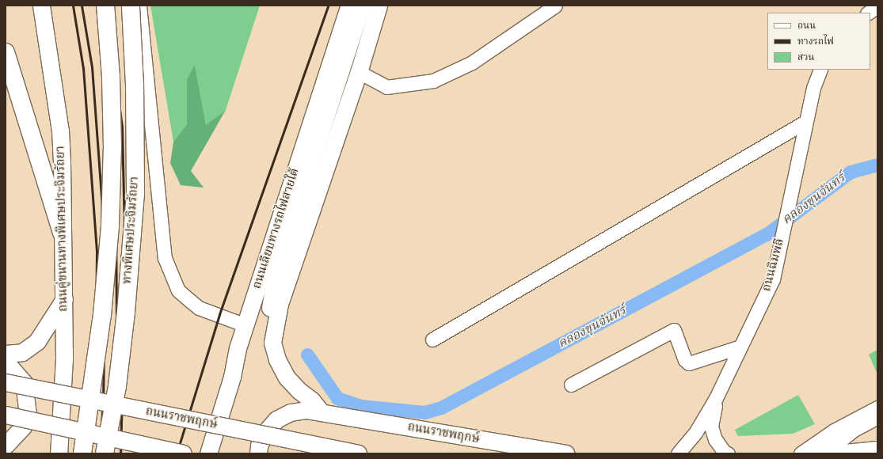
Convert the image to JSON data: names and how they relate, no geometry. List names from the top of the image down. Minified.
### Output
{"streets":{"highway":["ทางพิเศษประจิมรัถยา"],"main road":["ถนนคู่ขนานทางพิเศษประจิมรัถยา","ถนนเลียบทางรถไฟสายใต้","ถนนราชพฤกษ์"],"street":["ถนนฉิมพลี"]},"water":["คลองขุนจันทร์"],"legend":["ถนน","ทางรถไฟ","สวน"]}
